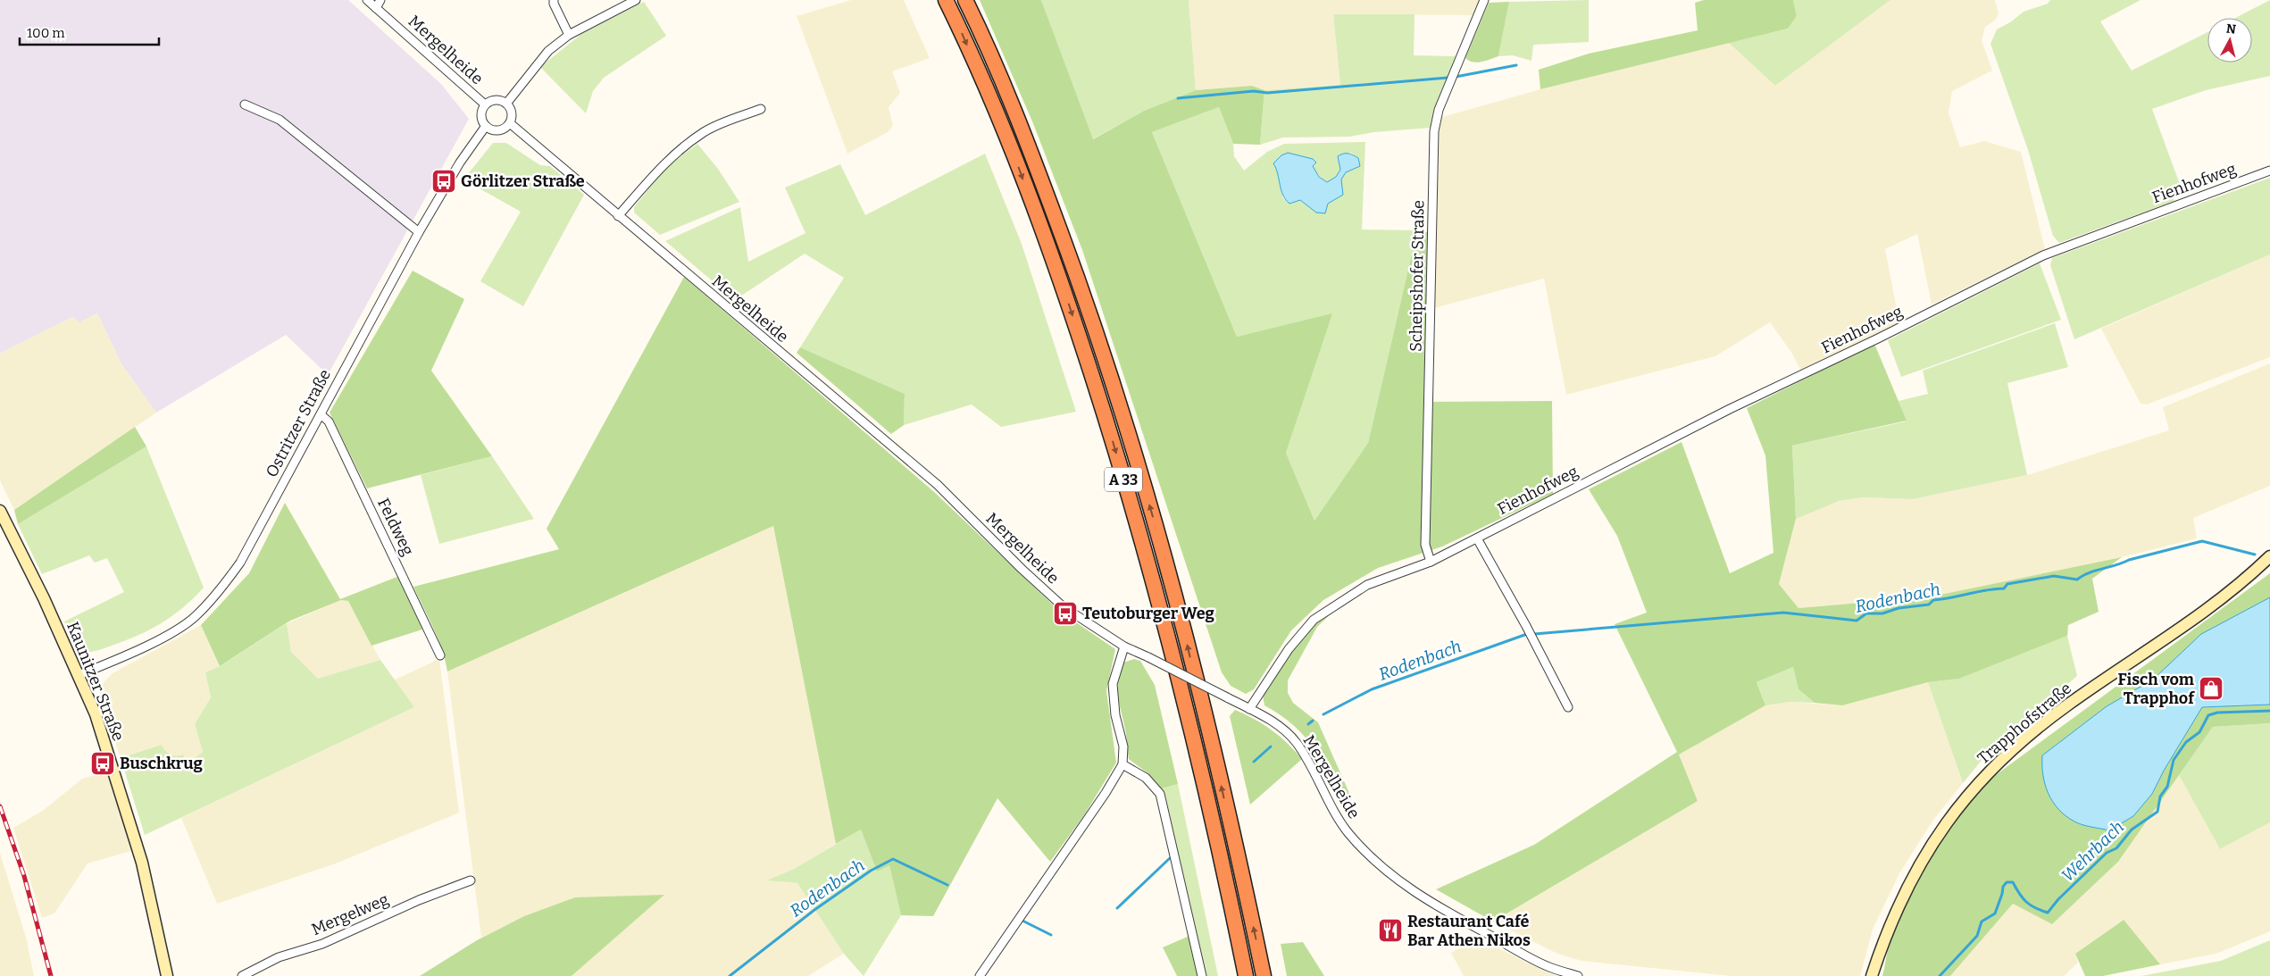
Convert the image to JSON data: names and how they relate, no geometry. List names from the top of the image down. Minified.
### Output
{"streets":{"highway":["A 33"],"street":["Mergelheide","Fienhofweg","Scheipshofer Straße","Ostritzer Straße","Feldweg","Kaunitzer Straße","Trapphofstraße","Mergelweg"]},"crossings":[["Mergelheide","Fienhofweg"],["Mergelheide","Ostritzer Straße"],["Fienhofweg","Scheipshofer Straße"],["Ostritzer Straße","Feldweg"],["Ostritzer Straße","Kaunitzer Straße"]],"water":["Rodenbach","Wehrbach"],"places":{"bus stop":["Görlitzer Straße","Teutoburger Weg","Buschkrug"],"shop":["Fisch vom Trapphof"],"restaurant":["Restaurant Café Bar Athen Nikos"]},"scale_bar":"100 m","north":"top"}
